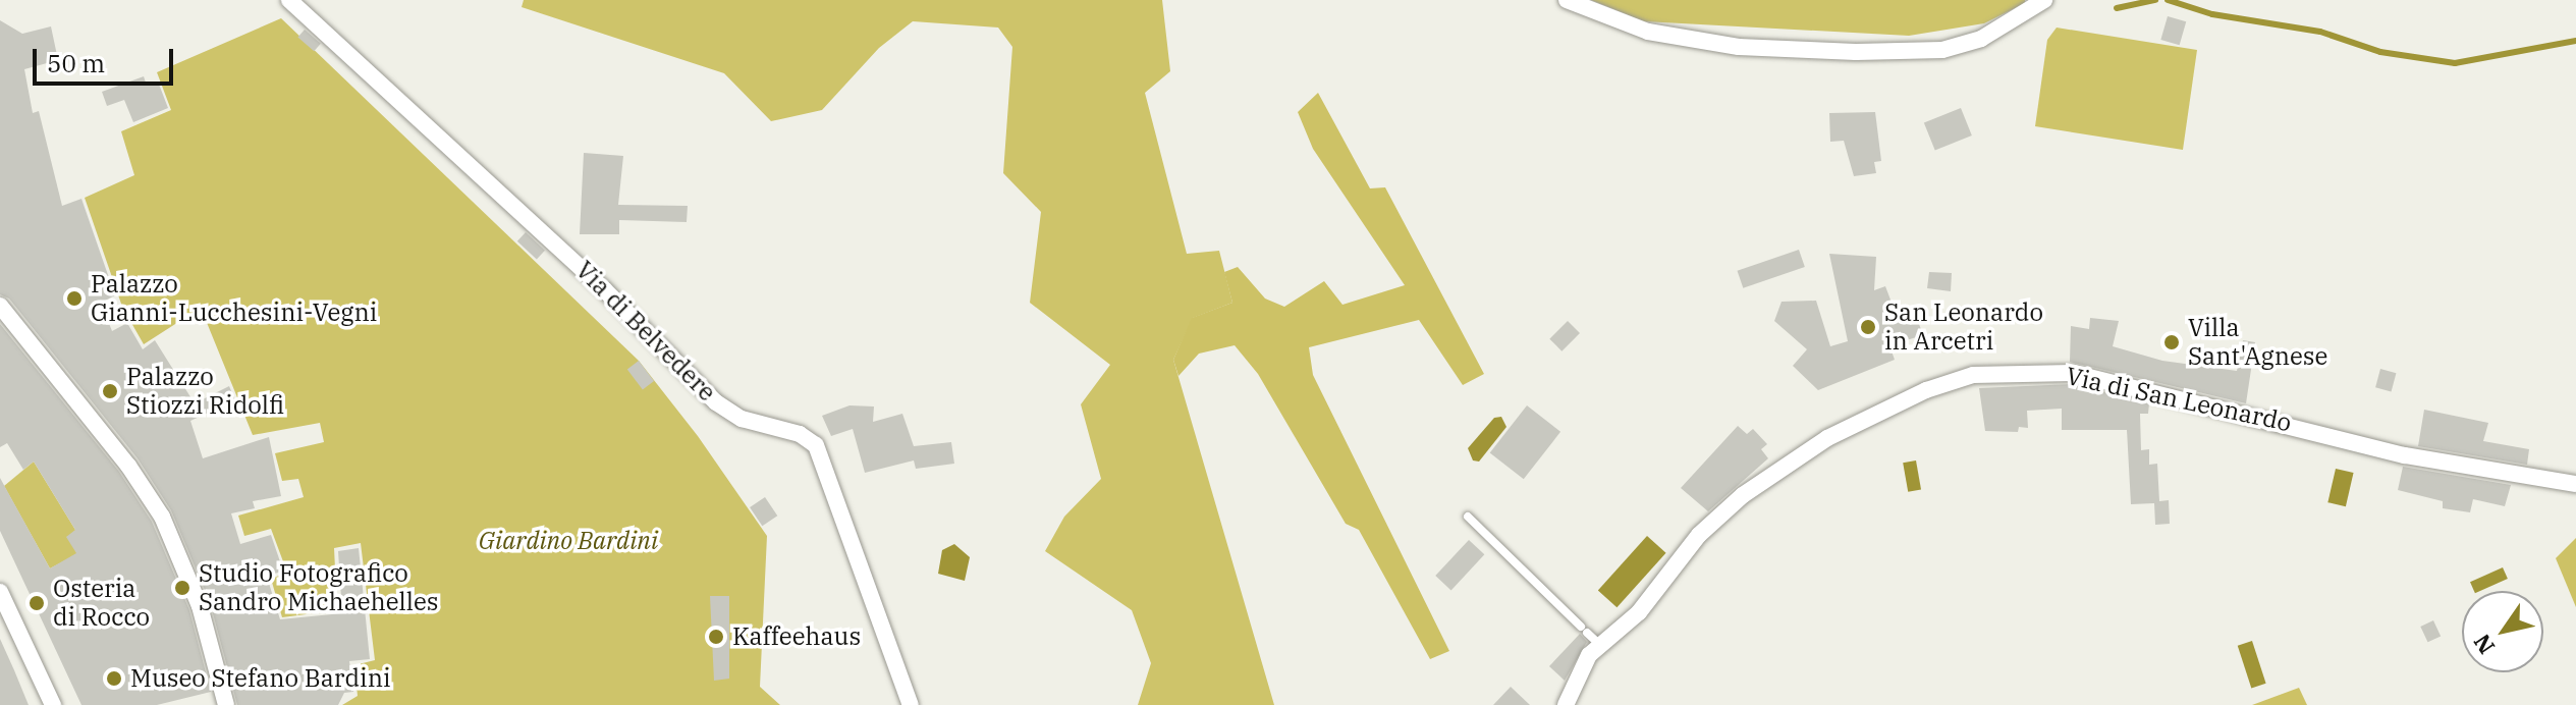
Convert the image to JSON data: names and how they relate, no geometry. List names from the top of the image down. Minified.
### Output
{"streets":{"street":["Via di Belvedere","Via di San Leonardo"]},"parks":["Giardino Bardini"],"places":["Palazzo Gianni-Lucchesini-Vegni","San Leonardo in Arcetri","Villa Sant'Agnese","Palazzo Stiozzi Ridolfi","Studio Fotografico Sandro Michaehelles","Osteria di Rocco","Kaffeehaus","Museo Stefano Bardini"],"scale_bar":"50 m","north":"bottom left"}
